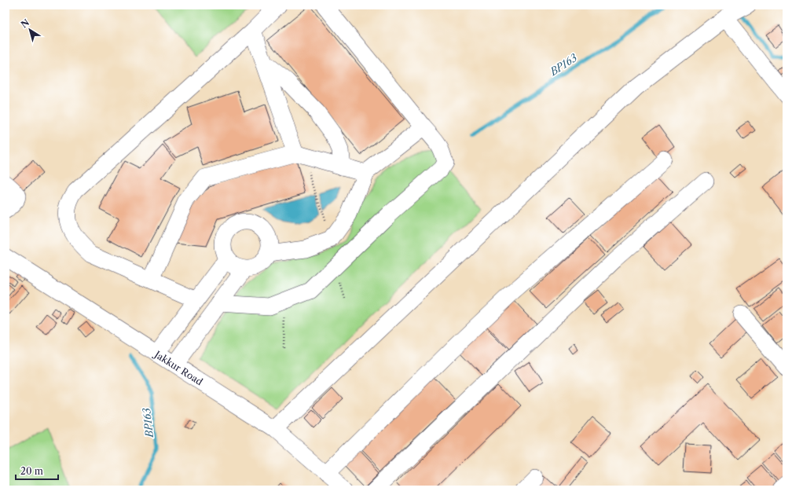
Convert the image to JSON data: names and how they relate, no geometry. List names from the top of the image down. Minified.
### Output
{"streets":{"street":["Jakkur Road"]},"water":["BP163"],"scale_bar":"20 m","north":"top left"}
